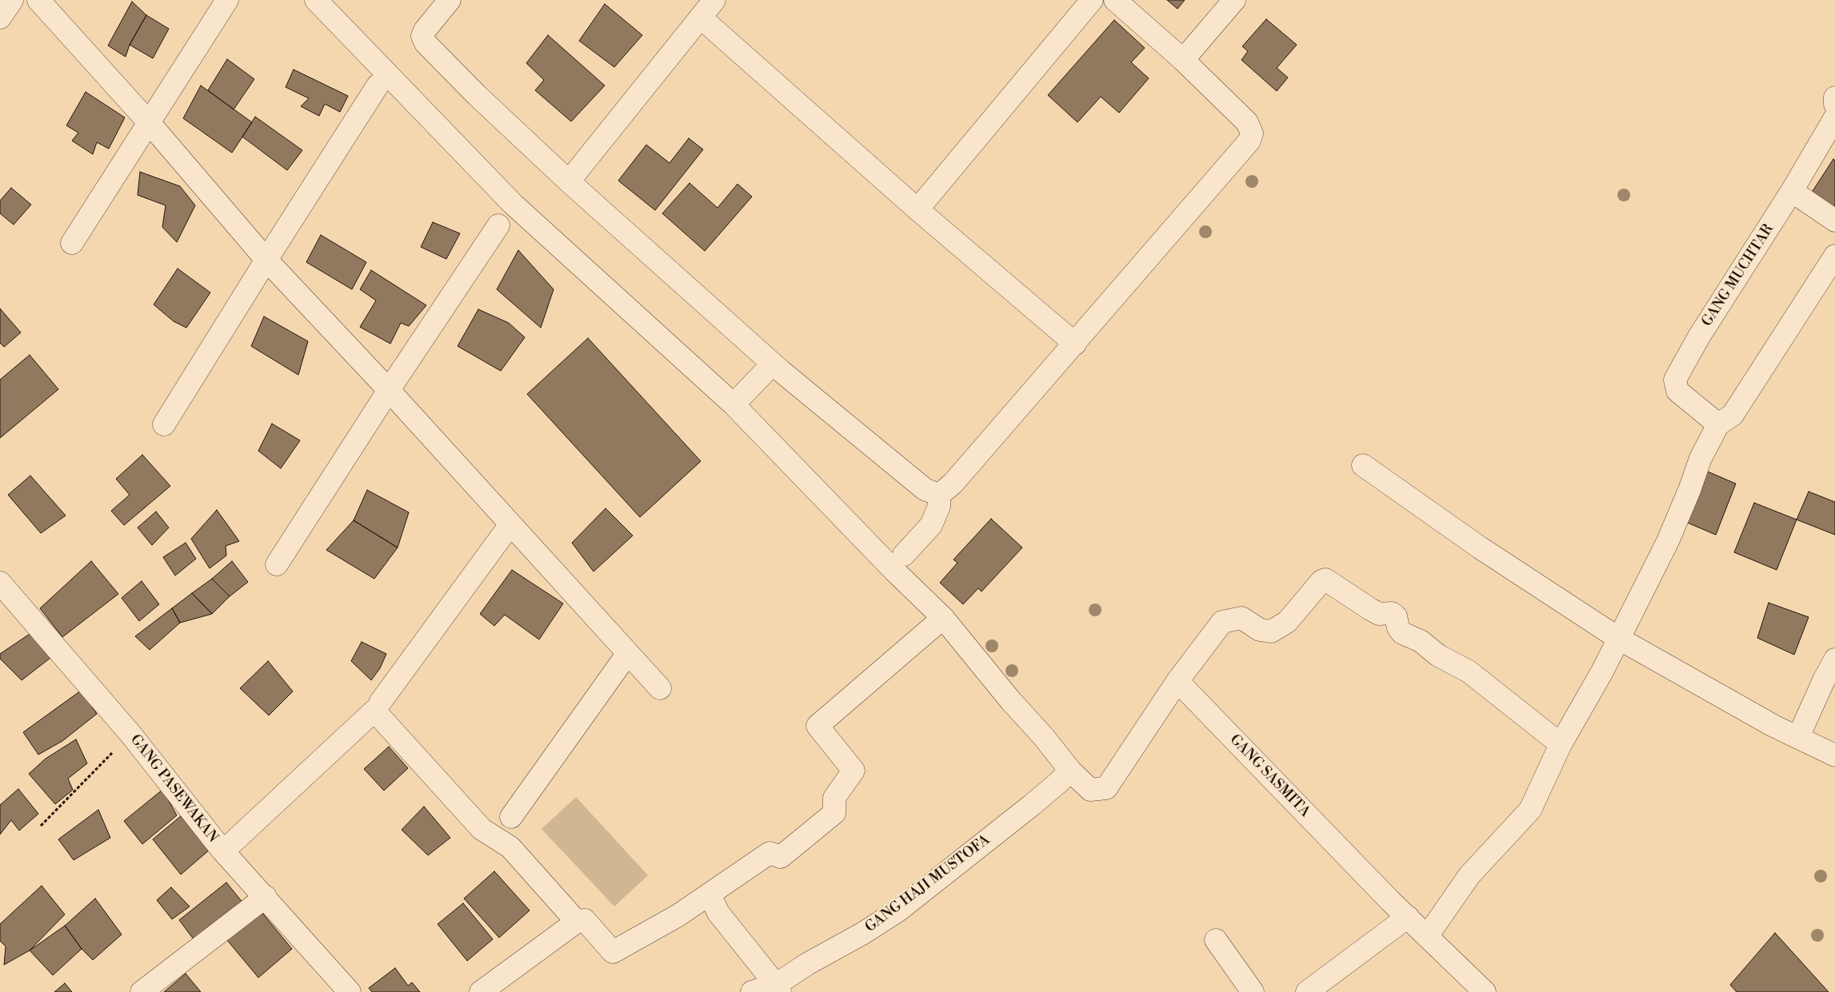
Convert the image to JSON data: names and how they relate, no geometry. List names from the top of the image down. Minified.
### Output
{"streets":{"street":["GANG MUCHTAR","GANG SASMITA","GANG PASEWAKAN","GANG HAJI MUSTOFA"]}}
